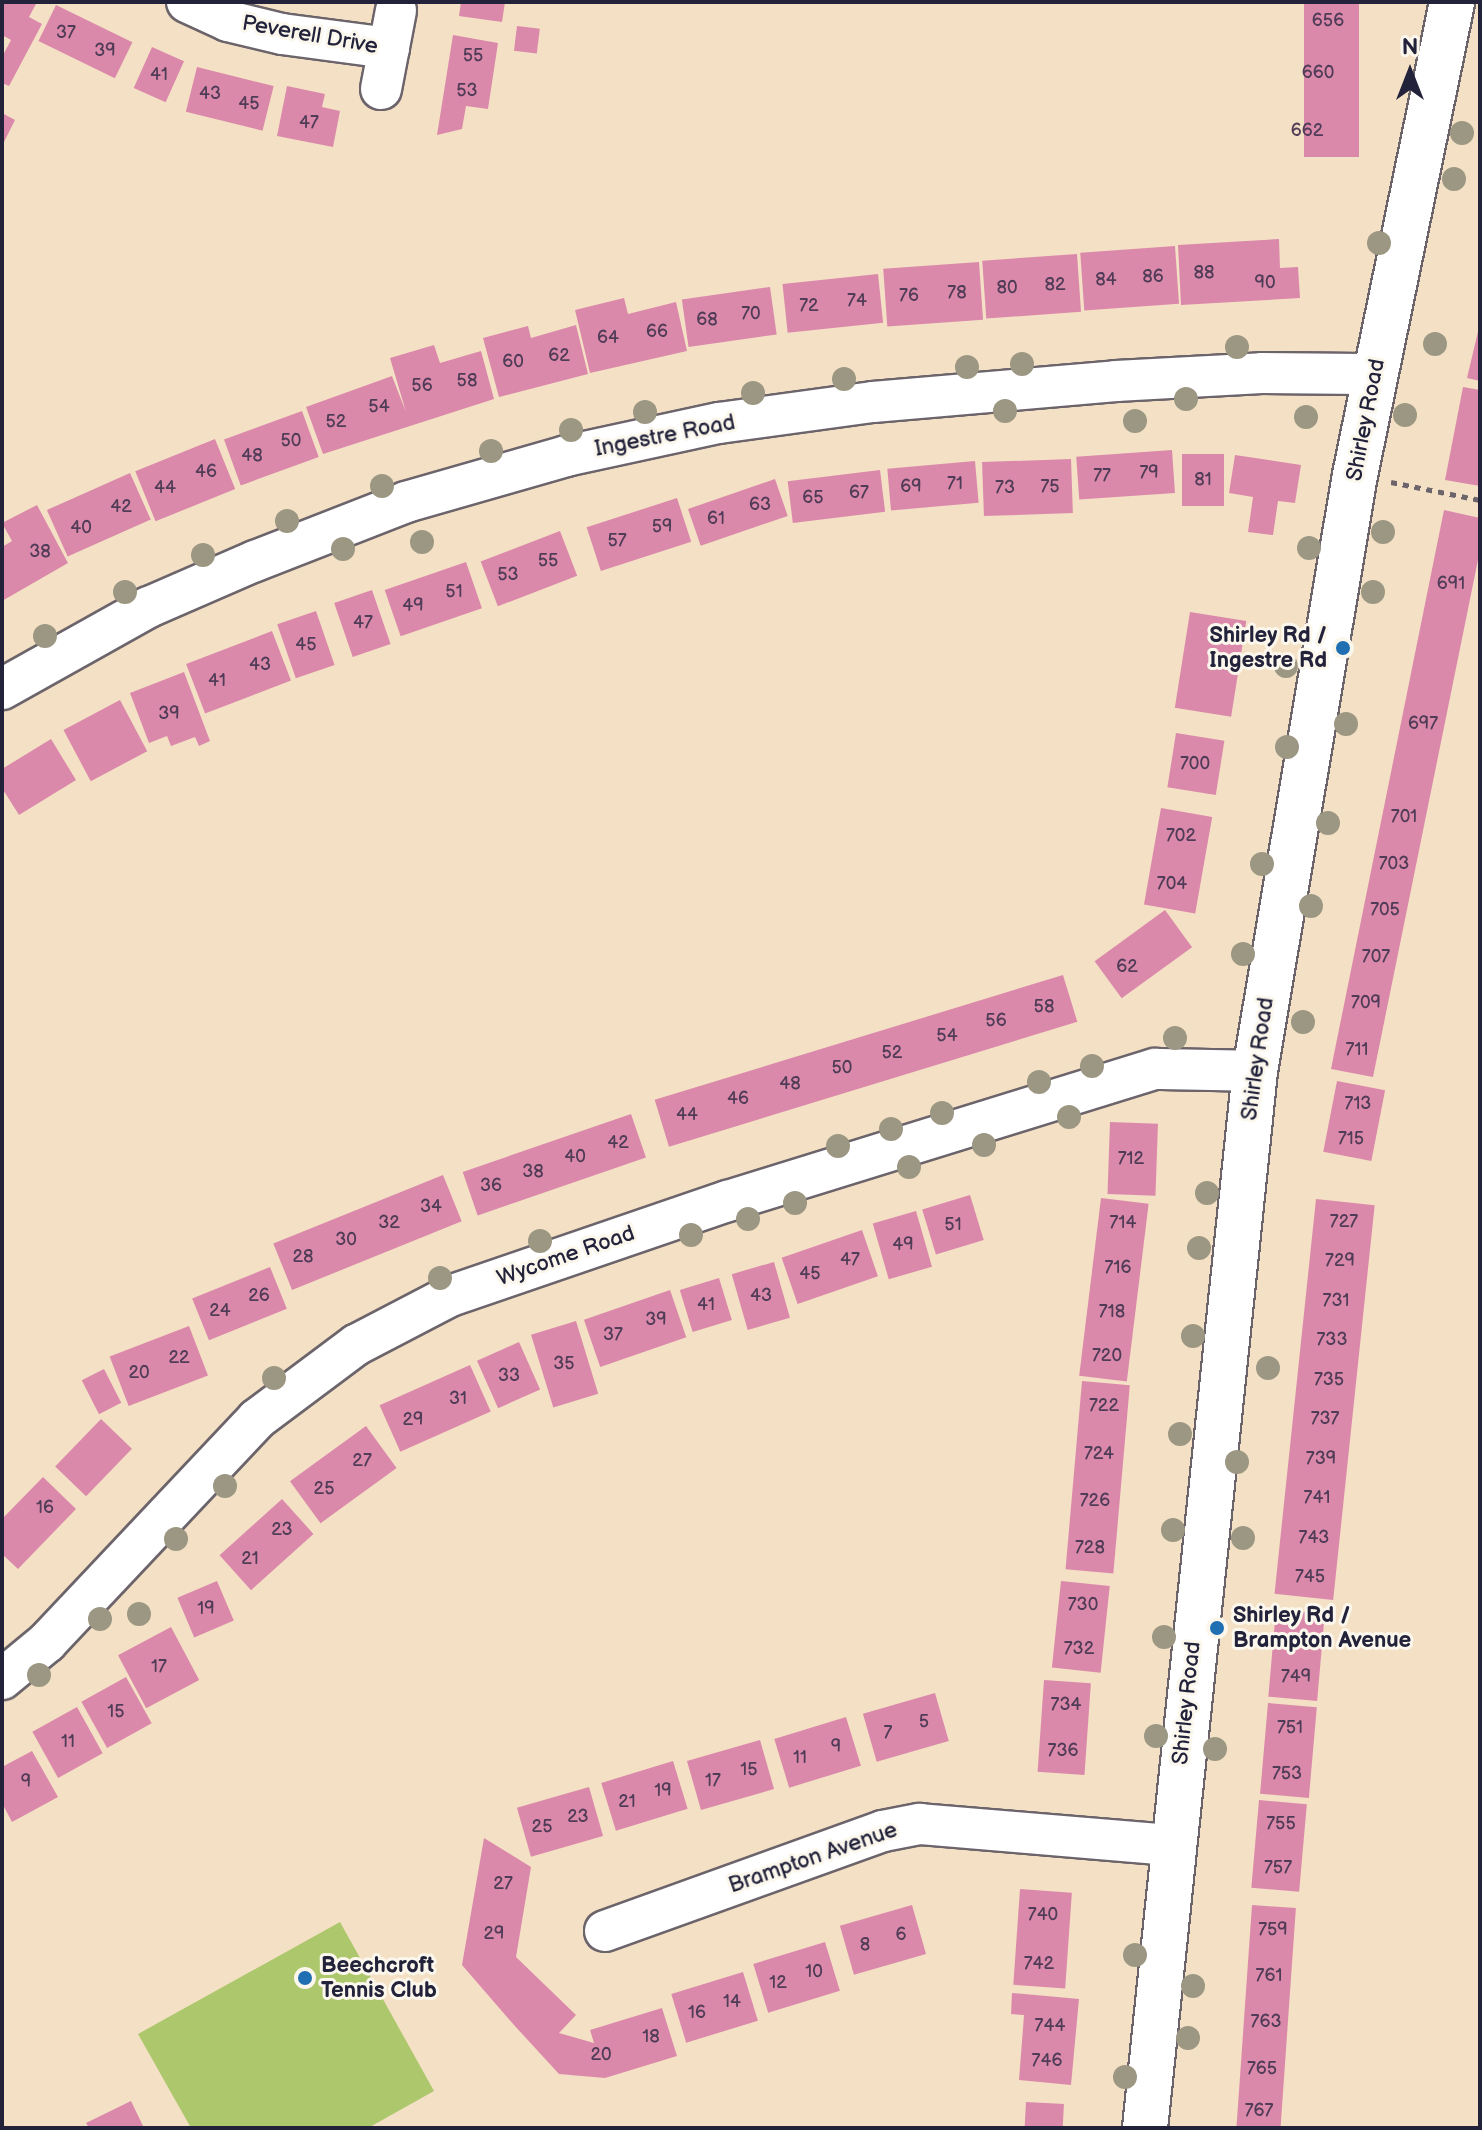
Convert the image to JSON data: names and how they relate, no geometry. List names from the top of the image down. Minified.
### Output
{"streets":{"street":["Peverell Drive","Shirley Road","Ingestre Road","Wycome Road","Brampton Avenue"]},"crossings":[["Shirley Road","Ingestre Road"],["Shirley Road","Wycome Road"],["Shirley Road","Brampton Avenue"]],"places":["Shirley Rd / Ingestre Rd","Shirley Rd / Brampton Avenue","Beechcroft Tennis Club"],"house_numbers":["656","37","39","55","660","41","53","43","45","47","662","88","86","84","90","82","80","78","76","74","72","70","68","66","64","62","60","58","56","54","52","50","48","46","79","77","81","71","69","75","44","73","67","65","63","42","61","59","40","57","38","55","53","691","51","49","47","45","43","41","39","697","700","701","702","703","704","705","707","62","709","58","56","54","711","52","50","48","46","713","44","715","42","40","712","38","36","34","727","32","714","51","30","49","28","47","729","716","45","26","43","731","41","24","718","39","37","733","720","22","35","20","33","735","31","722","737","29","724","739","27","25","741","726","16","23","743","728","21","745","730","19","732","17","749","734","15","5","751","7","11","9","736","11","15","753","17","9","19","21","23","755","25","757","27","740","759","29","6","8","742","10","761","12","14","16","763","744","18","20","746","765","767"],"north":"top"}
